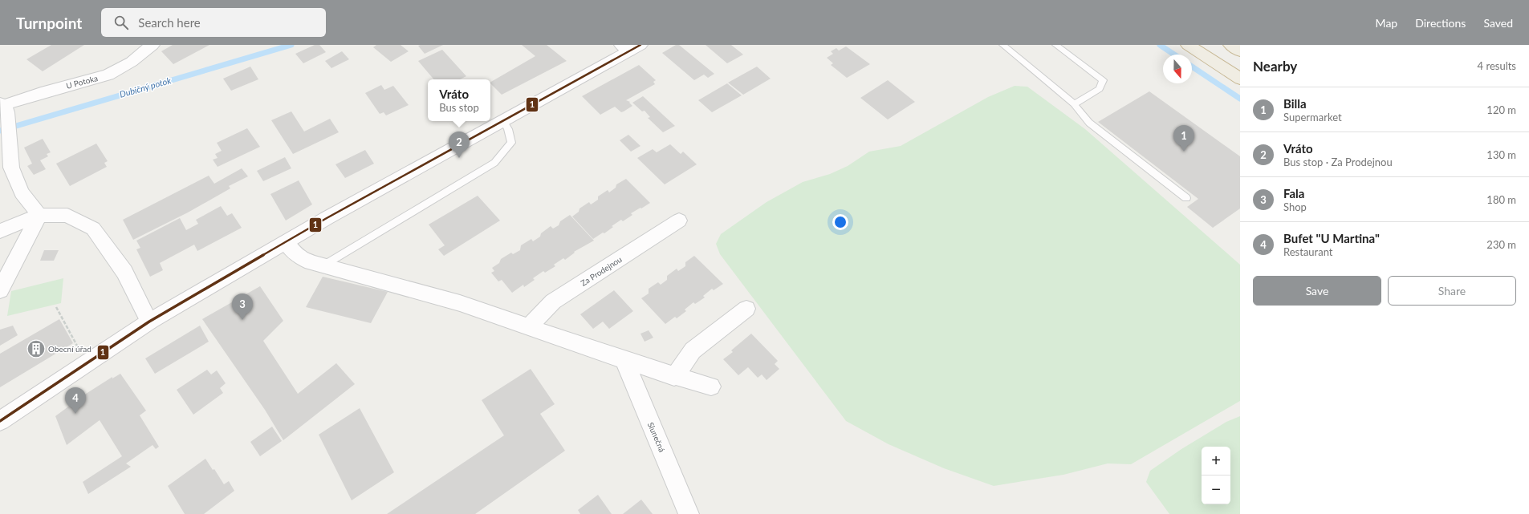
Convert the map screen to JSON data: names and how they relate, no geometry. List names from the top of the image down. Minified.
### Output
{"streets":{"street":["U Potoka","Za Prodejnou","Slunečná"]},"water":["Dubičný potok"],"places":{"building":["Obecní úřad"]},"lines":["transit line 1"],"north":"bottom","page":{"header":"Turnpoint","search":"Search here","nav":["Map","Directions","Saved"],"heading":["Nearby","4 results"],"popup":["Vráto","Bus stop"],"list":[{"mark":"1","name":"Billa","note":"Supermarket","value":"120 m"},{"mark":"2","name":"Vráto","note":"Bus stop · Za Prodejnou","value":"130 m"},{"mark":"3","name":"Fala","note":"Shop","value":"180 m"},{"mark":"4","name":"Bufet \"U Martina\"","note":"Restaurant","value":"230 m"}],"pins":["1","2","3","4"],"buttons":["Save","Share"],"map_buttons":["+","−"]}}
